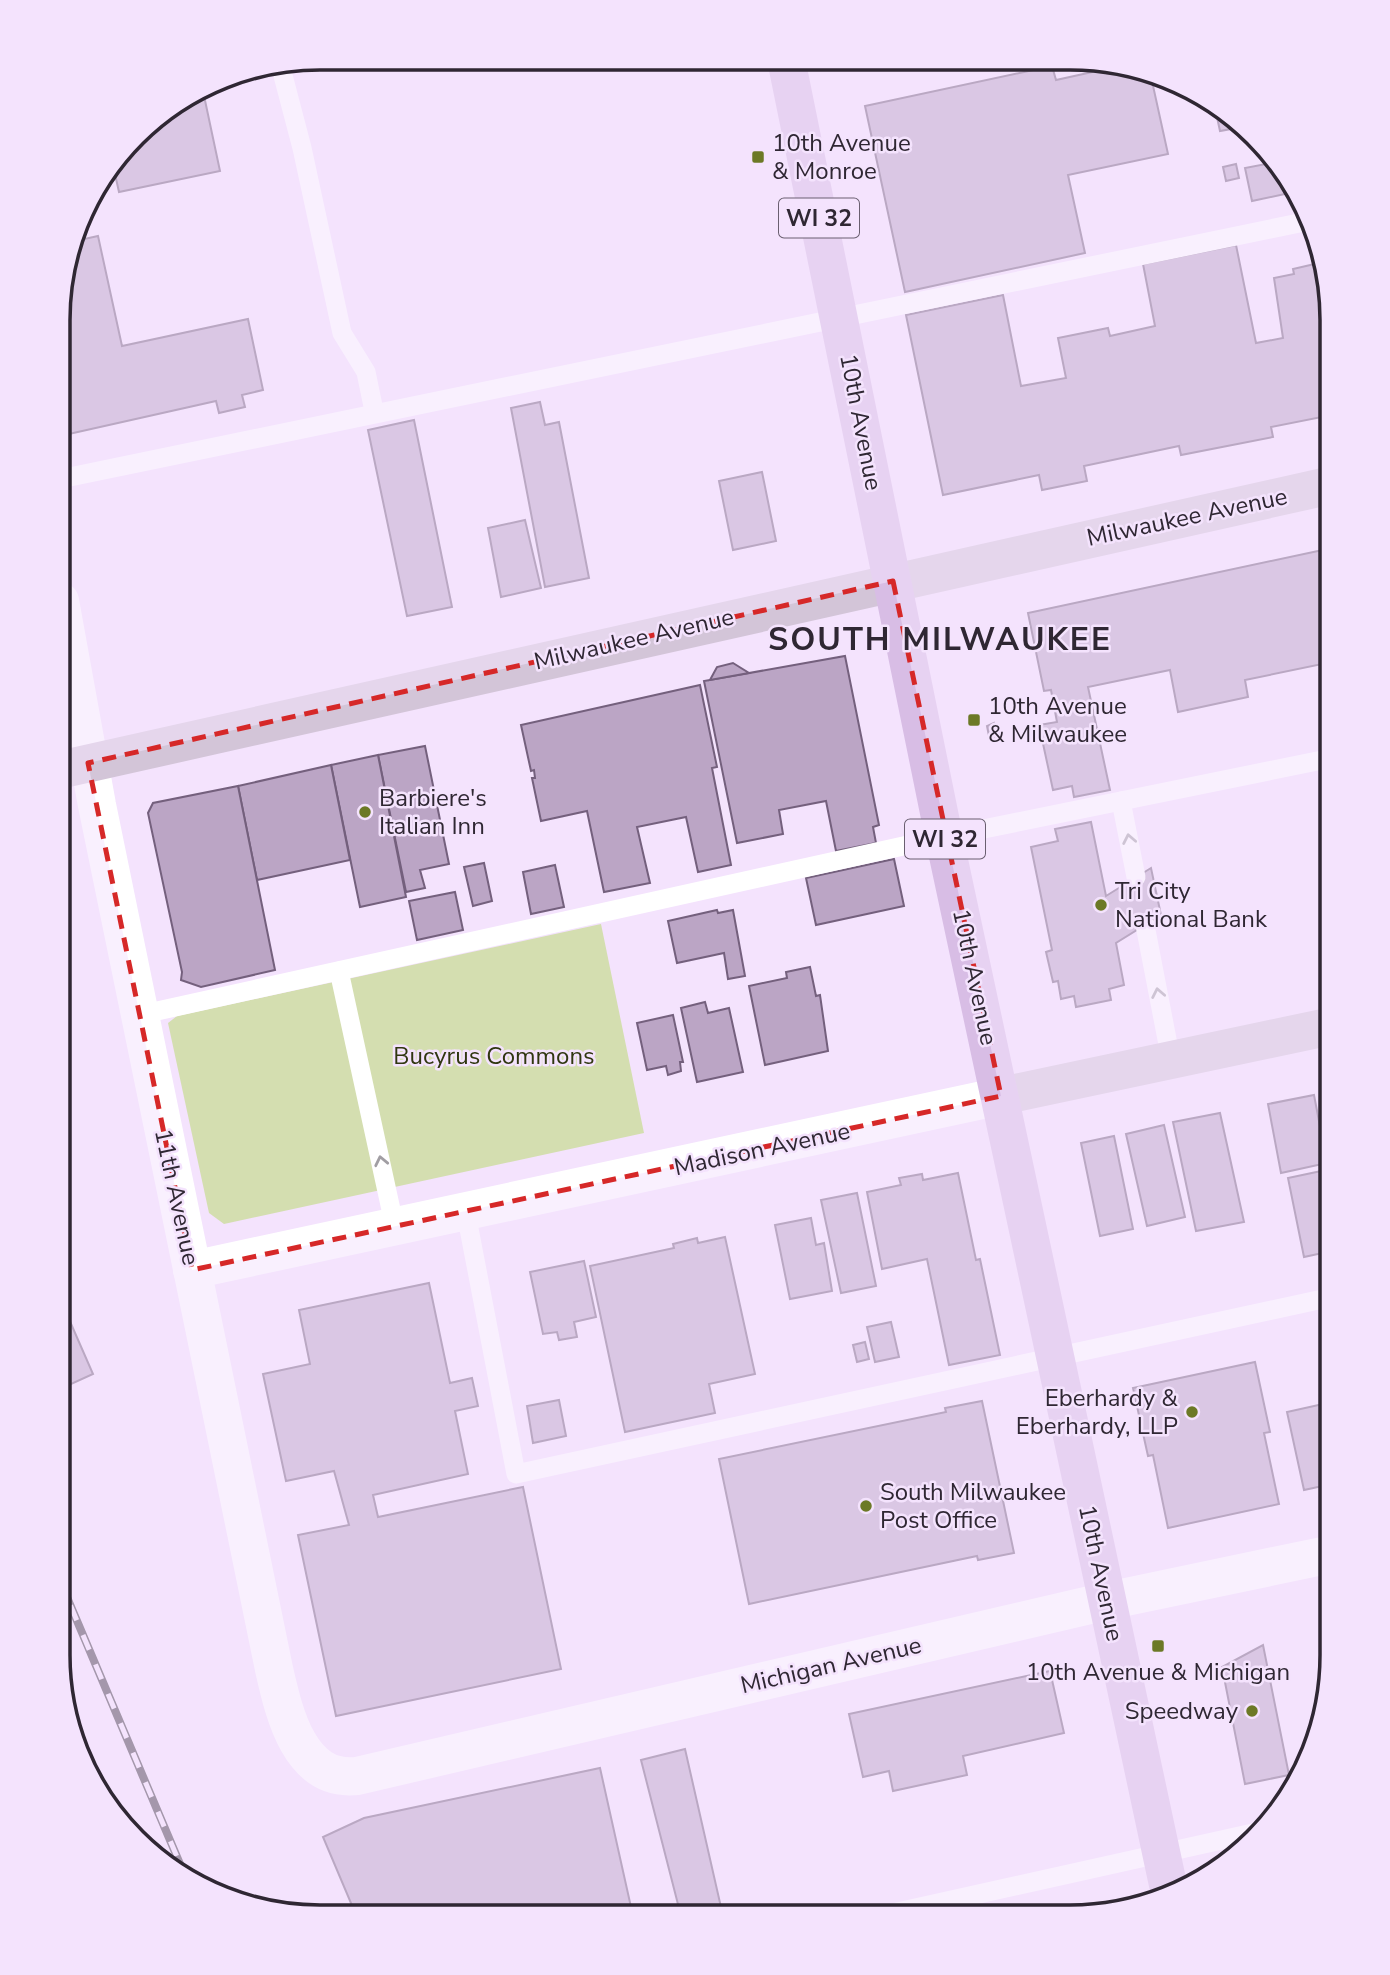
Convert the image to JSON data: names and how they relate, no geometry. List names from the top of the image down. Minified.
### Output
{"streets":{"main road":["WI 32","10th Avenue"],"street":["Milwaukee Avenue","Madison Avenue","11th Avenue","Michigan Avenue"]},"crossings":[["10th Avenue","Milwaukee Avenue"],["10th Avenue","Madison Avenue"],["10th Avenue","Michigan Avenue"],["Milwaukee Avenue","11th Avenue"],["Madison Avenue","11th Avenue"],["11th Avenue","Michigan Avenue"]],"districts":["SOUTH MILWAUKEE"],"parks":["Bucyrus Commons"],"places":{"transit":["10th Avenue & Monroe","10th Avenue & Milwaukee","10th Avenue & Michigan"],"other":["Barbiere's Italian Inn","Tri City National Bank","Eberhardy & Eberhardy, LLP","South Milwaukee Post Office","Speedway"]}}
